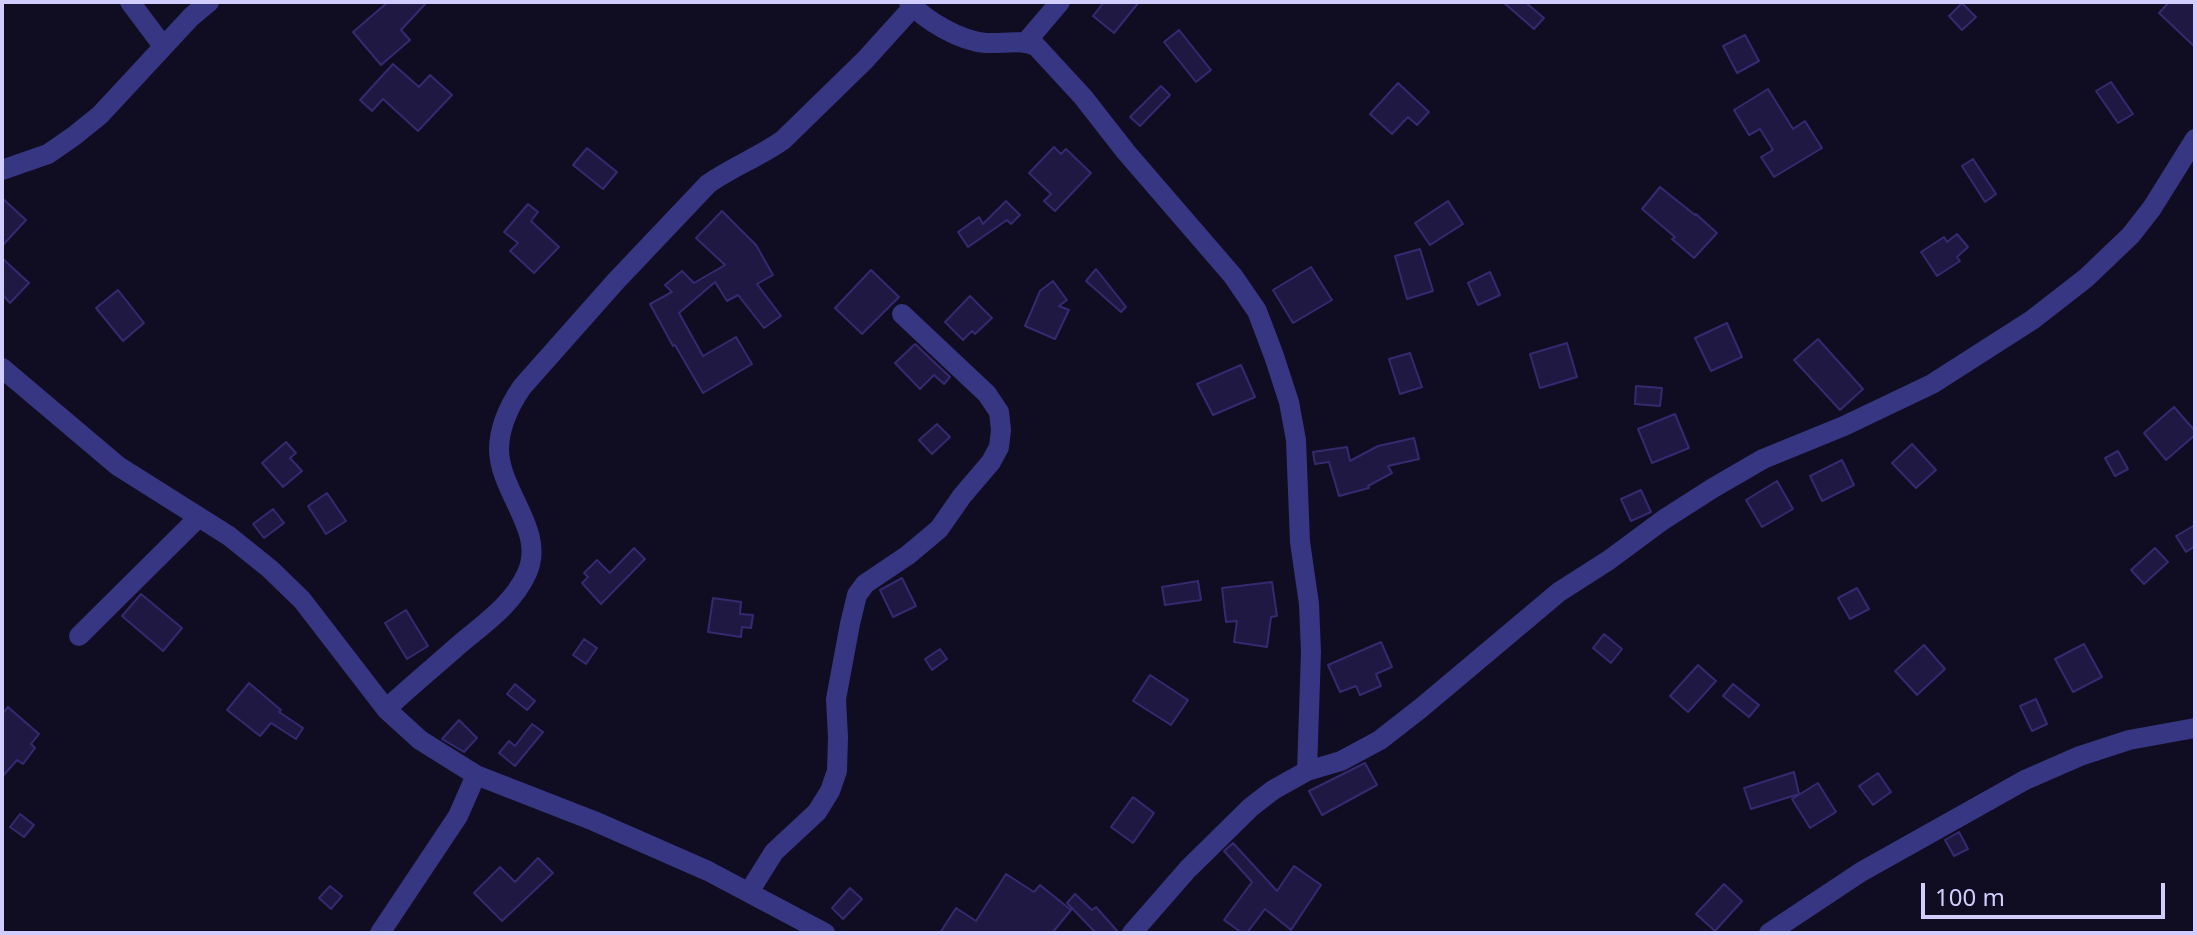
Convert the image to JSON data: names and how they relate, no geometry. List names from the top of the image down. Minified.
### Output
{"scale_bar":"100 m"}
